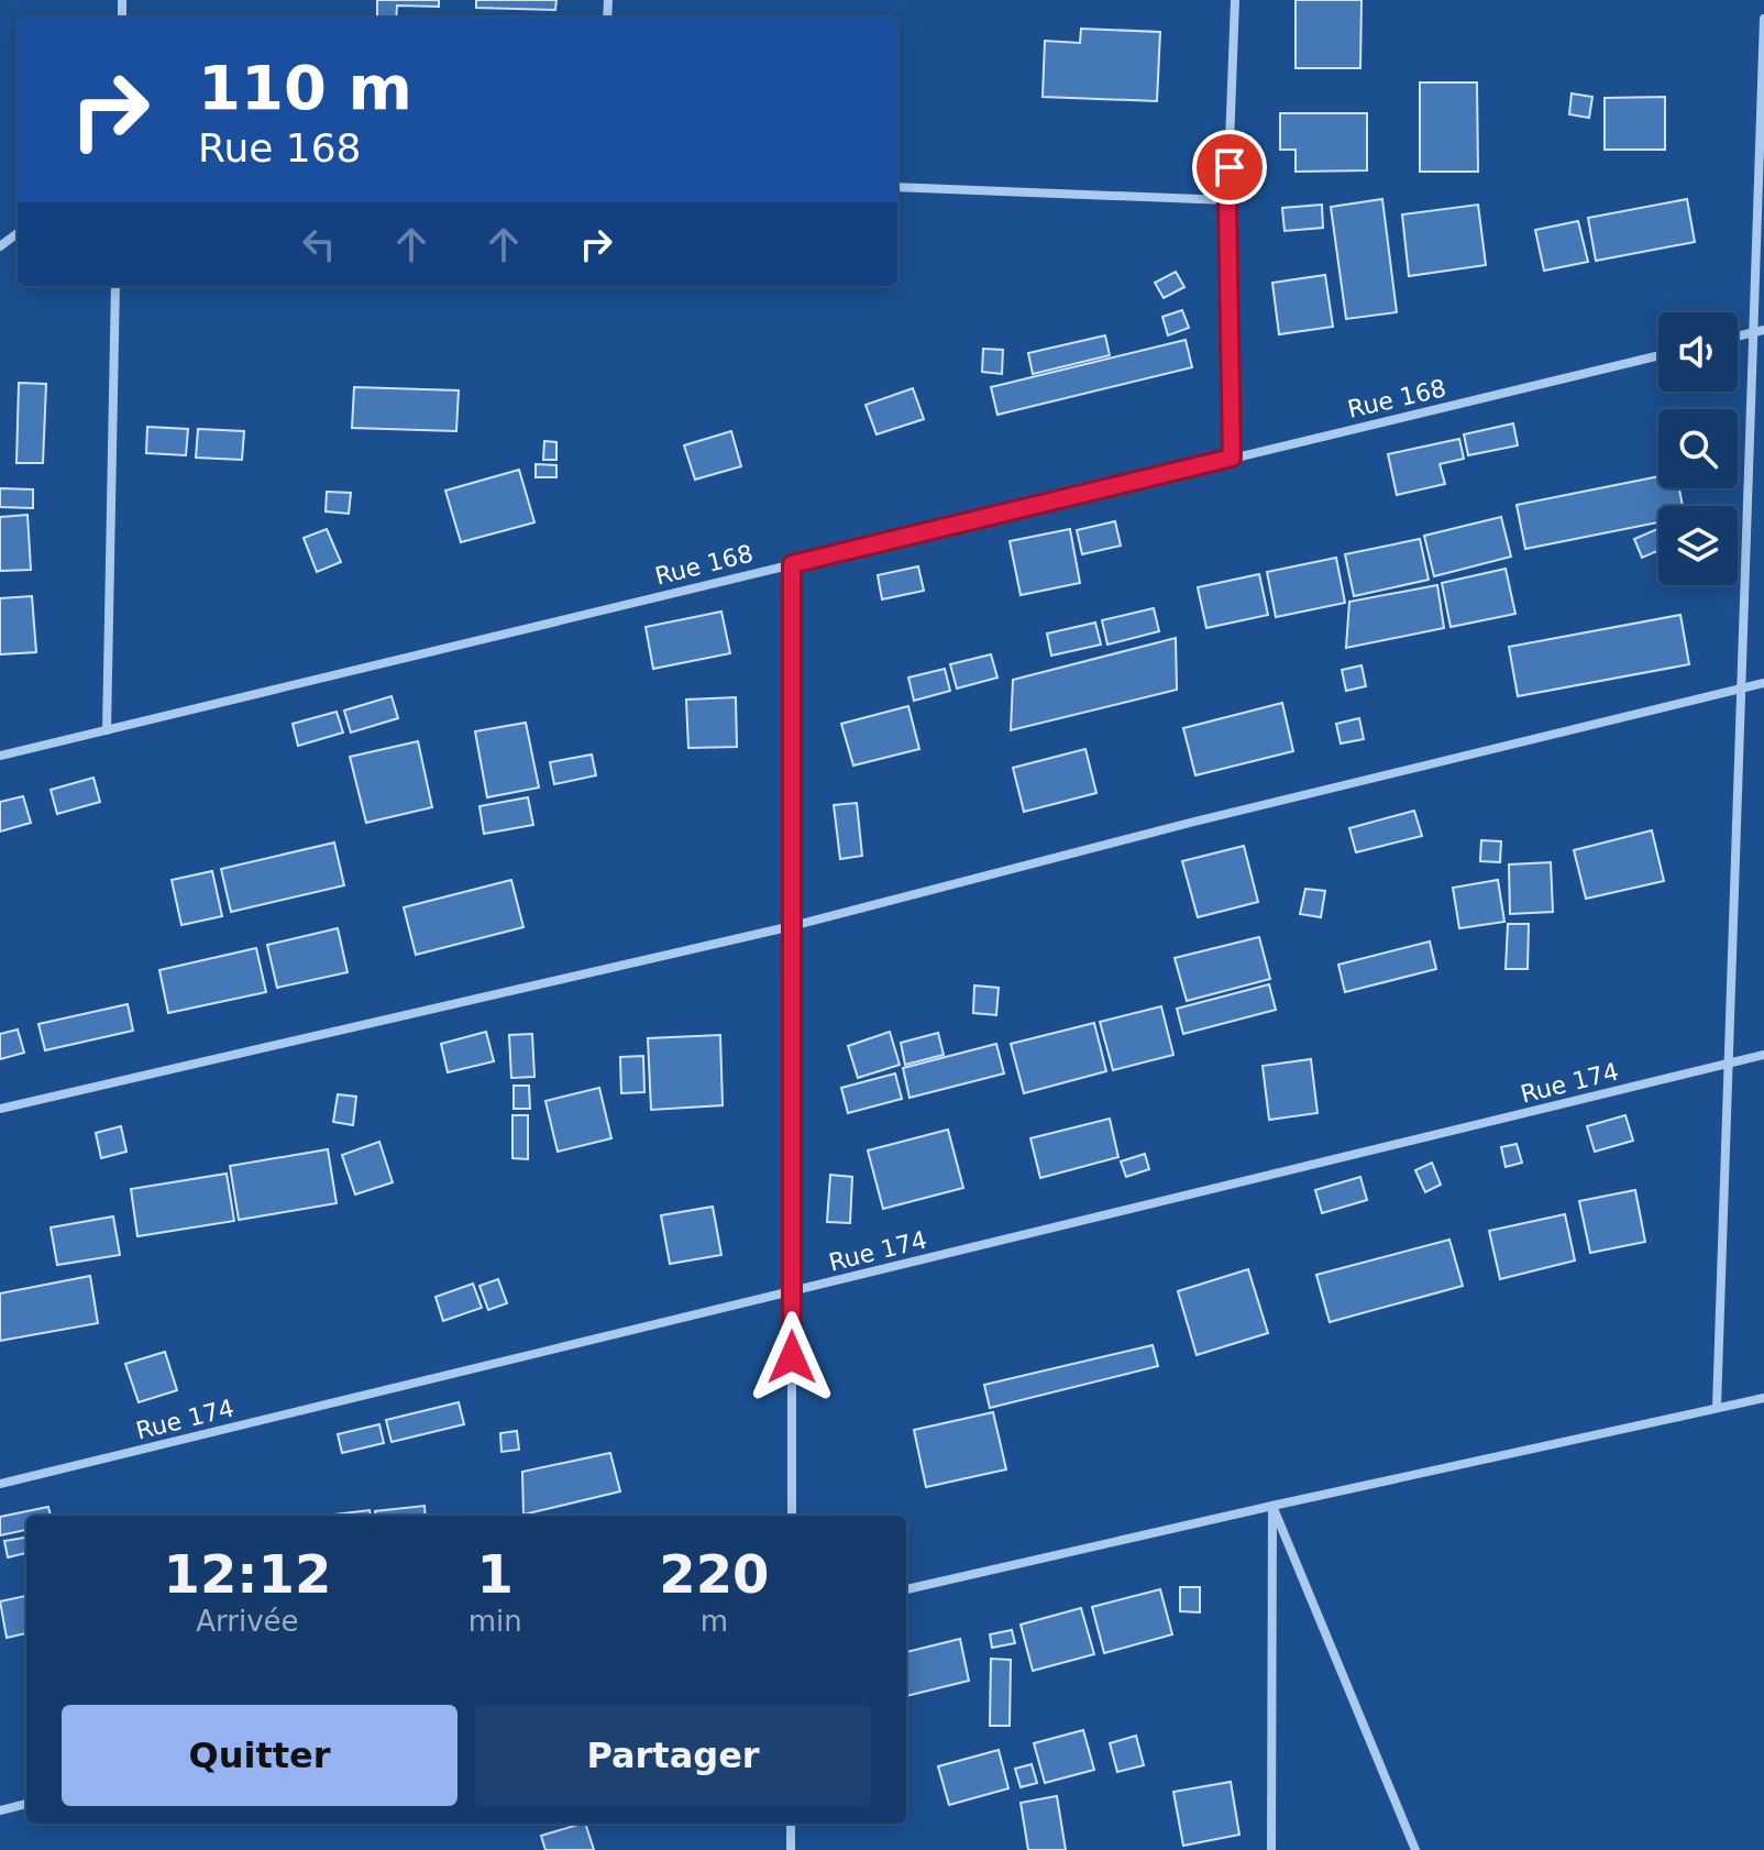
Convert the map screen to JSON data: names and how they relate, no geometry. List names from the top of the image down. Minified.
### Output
{"streets":{"street":["Rue 168","Rue 174"]},"page":{"turn":["110 m","Rue 168"],"eta":["12:12","Arrivée","1","min","220","m"],"buttons":["Quitter","Partager"]}}
